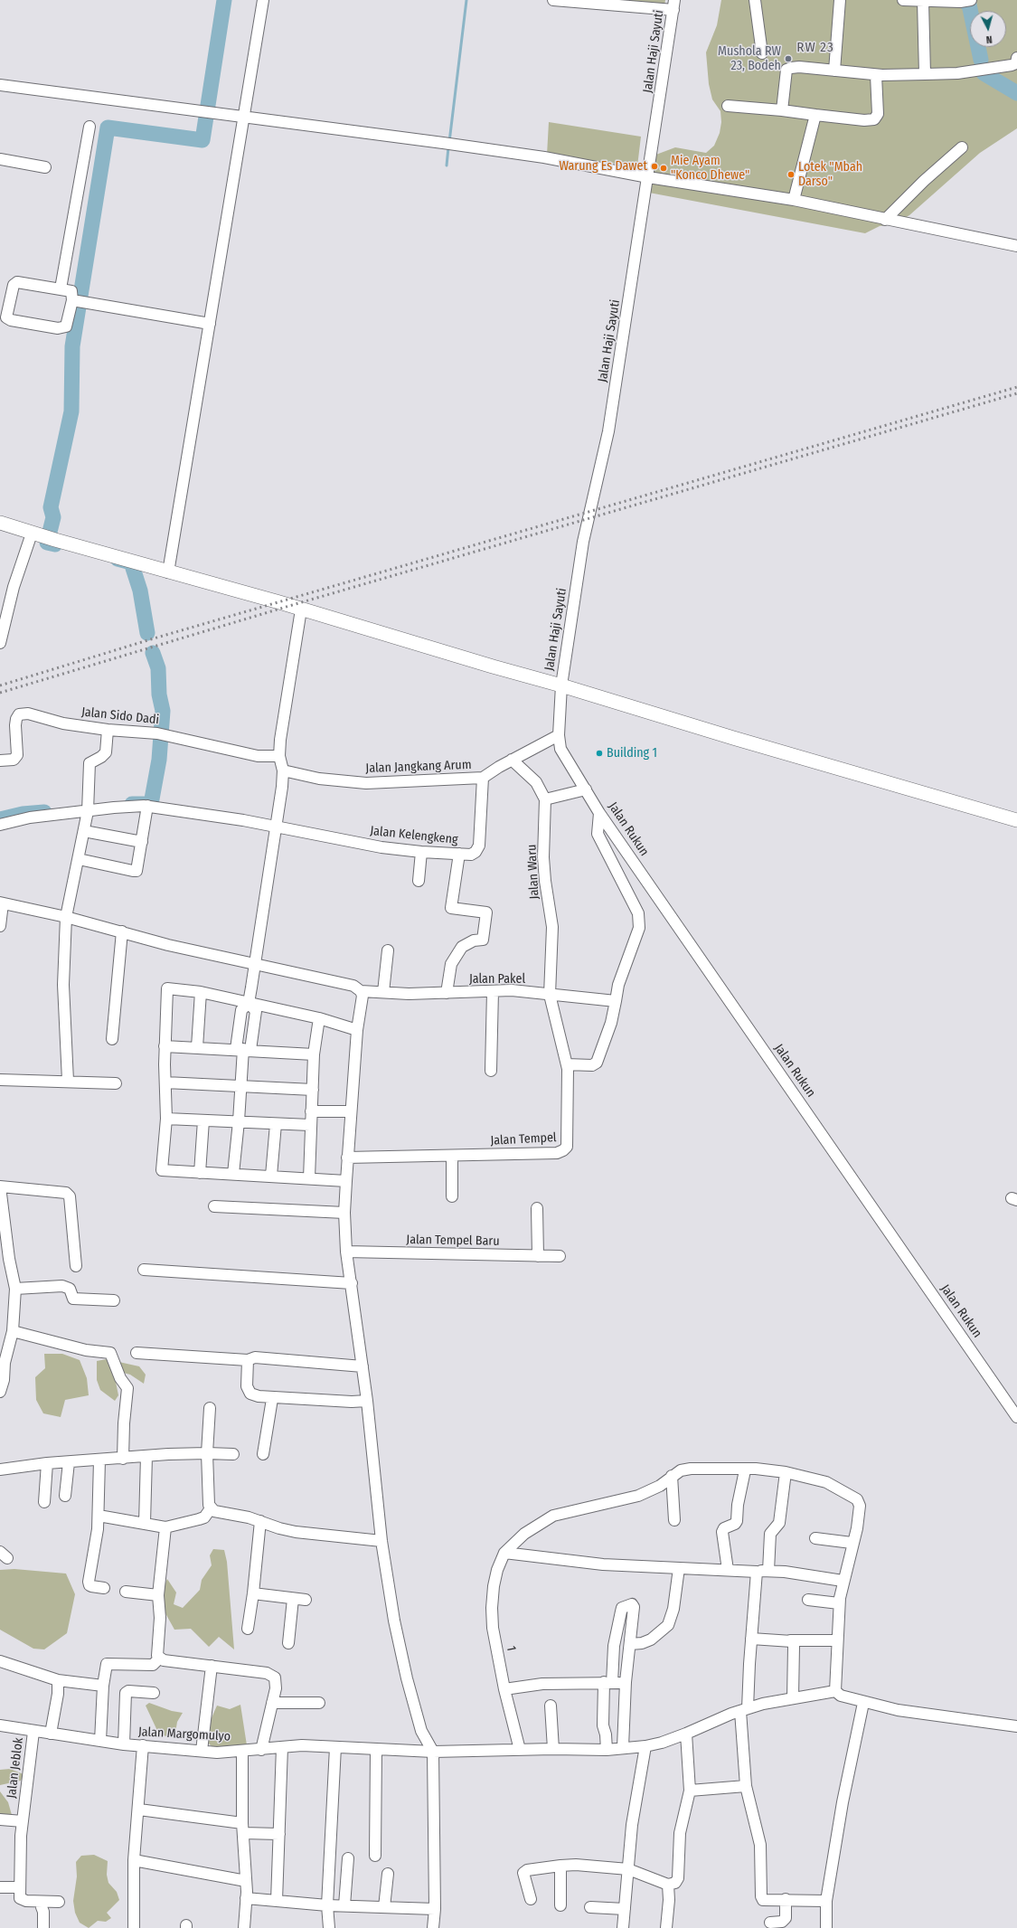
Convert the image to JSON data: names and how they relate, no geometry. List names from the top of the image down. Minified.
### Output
{"streets":{"street":["Jalan Haji Sayuti","Jalan Sido Dadi","Jalan Jangkang Arum","Jalan Rukun","Jalan Kelengkeng","Jalan Waru","Jalan Pakel","Jalan Tempel","Jalan Tempel Baru","1","Jalan Margomulyo","Jalan Jeblok"]},"crossings":[["Jalan Jangkang Arum","Jalan Rukun"],["Jalan Jangkang Arum","Jalan Kelengkeng"],["Jalan Jangkang Arum","Jalan Waru"],["Jalan Waru","Jalan Pakel"],["Jalan Waru","Jalan Tempel"],["Jalan Pakel","Jalan Tempel"],["1","Jalan Margomulyo"],["Jalan Margomulyo","Jalan Jeblok"]],"districts":["RW 23"],"places":["Mushola RW 23, Bodeh","Warung Es Dawet","Mie Ayam \"Konco Dhewe\"","Lotek \"Mbah Darso\"","Building 1"],"north":"bottom"}
